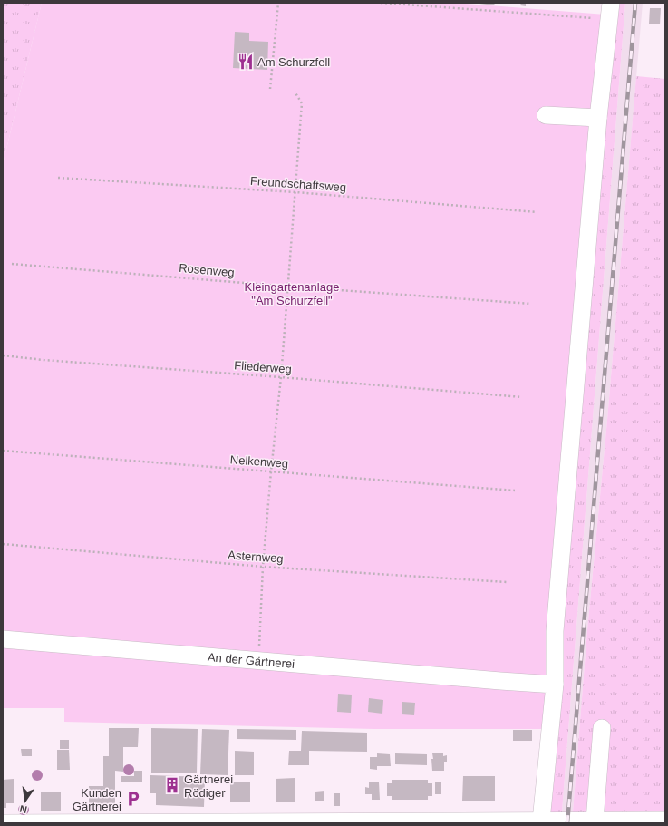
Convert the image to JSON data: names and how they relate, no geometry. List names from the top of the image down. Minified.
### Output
{"streets":{"street":["An der Gärtnerei"],"path":["Freundschaftsweg","Rosenweg","Fliederweg","Nelkenweg","Asternweg"]},"parks":["Kleingartenanlage \"Am Schurzfell\""],"places":{"restaurant":["Am Schurzfell"],"building":["Gärtnerei Rödiger"],"parking":["Kunden Gärtnerei"]},"north":"bottom"}
